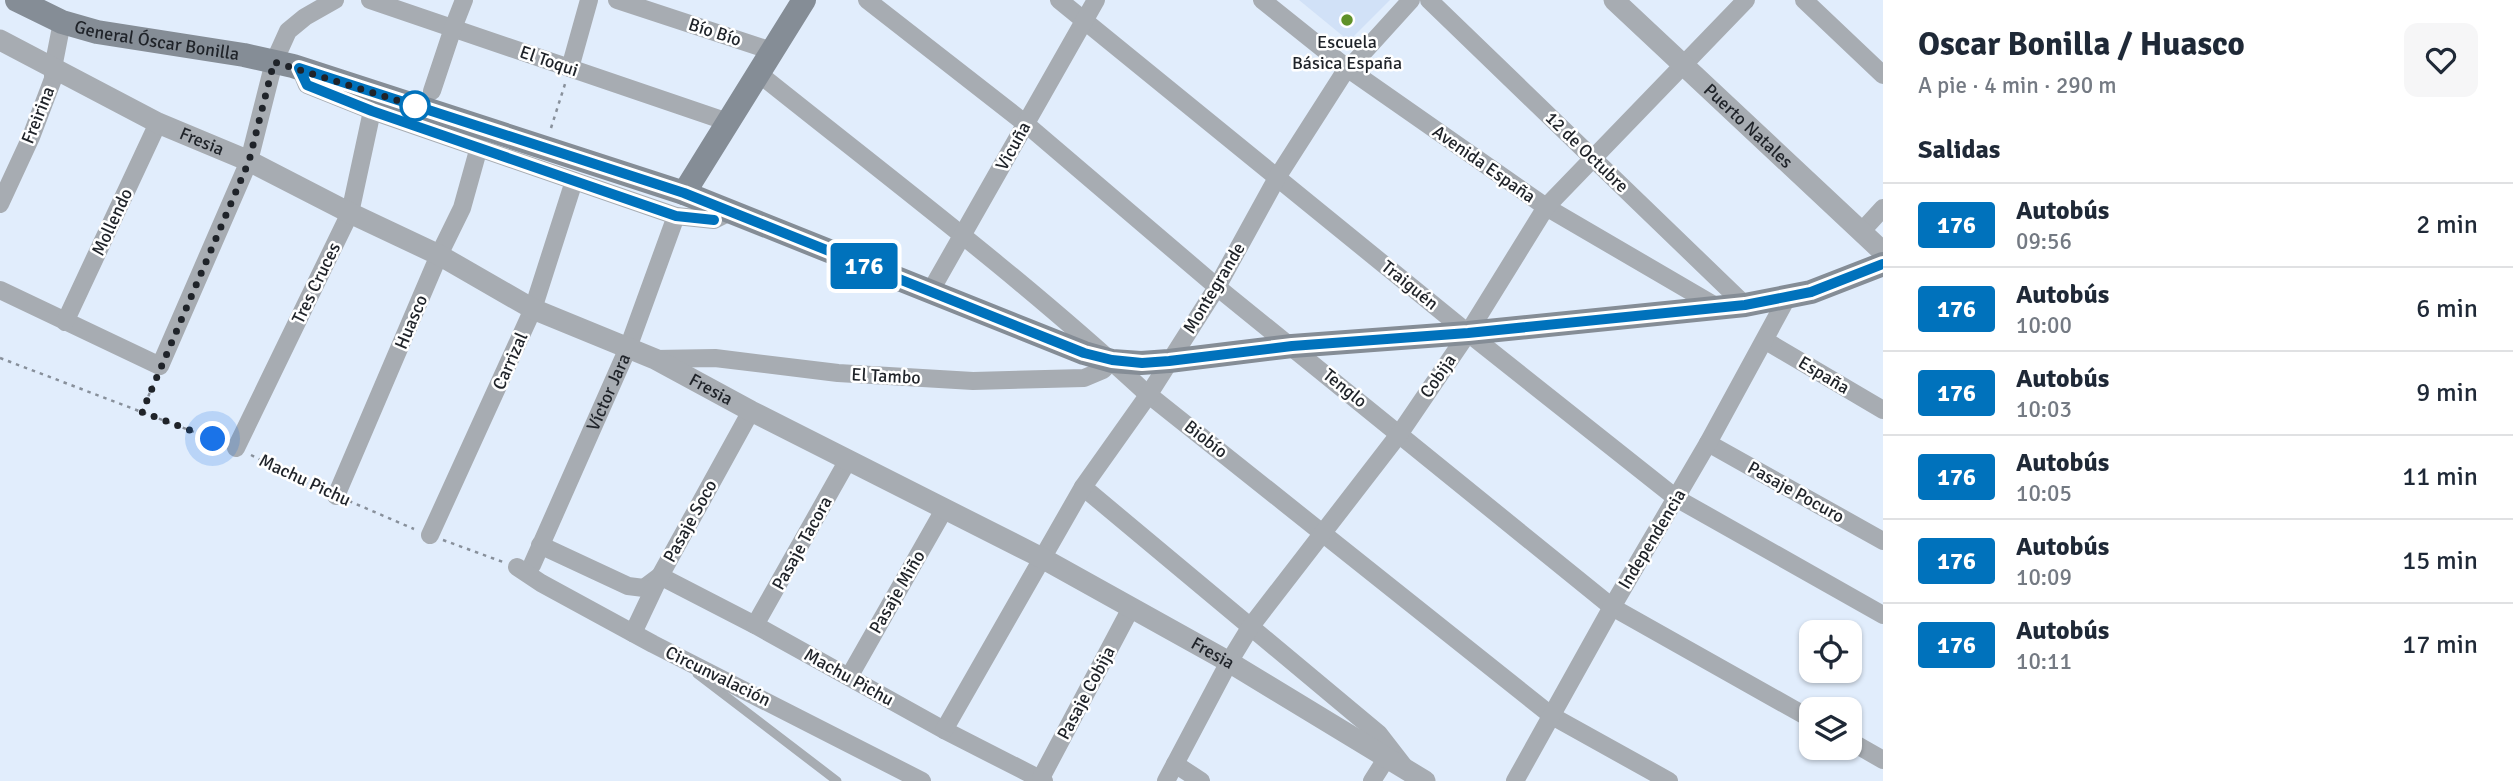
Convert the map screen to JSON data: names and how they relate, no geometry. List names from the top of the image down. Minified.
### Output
{"streets":{"main road":["General Óscar Bonilla"],"street":["Bío Bío","El Toqui","Freirina","Puerto Natales","Fresia","Vicuña","12 de Octubre","Avenida España","Mollendo","Tres Cruces","Traiguén","Montegrande","Huasco","Carrizal","España","El Tambo","Cobija","Tenglo","Víctor Jara","Biobío","Machu Pichu","Pasaje Pocuro","Pasaje Soco","Independencia","Pasaje Tacora","Pasaje Miño","Circunvalación","Pasaje Cobija"]},"crossings":[["General Óscar Bonilla","Freirina"],["General Óscar Bonilla","Vicuña"],["General Óscar Bonilla","12 de Octubre"],["General Óscar Bonilla","Avenida España"],["General Óscar Bonilla","Traiguén"],["General Óscar Bonilla","Montegrande"],["General Óscar Bonilla","El Tambo"],["General Óscar Bonilla","Cobija"],["General Óscar Bonilla","Tenglo"],["General Óscar Bonilla","Biobío"],["General Óscar Bonilla","Independencia"],["Freirina","Fresia"],["Puerto Natales","Cobija"],["Fresia","Mollendo"],["Fresia","Tres Cruces"],["Fresia","Montegrande"],["Fresia","Huasco"],["Fresia","Carrizal"],["Fresia","El Tambo"],["Fresia","Cobija"],["Fresia","Víctor Jara"],["Fresia","Pasaje Soco"],["Fresia","Pasaje Tacora"],["Fresia","Pasaje Miño"],["Fresia","Pasaje Cobija"],["Vicuña","Traiguén"],["Vicuña","Tenglo"],["Vicuña","Biobío"],["12 de Octubre","Cobija"],["Avenida España","Montegrande"],["Avenida España","Cobija"],["Tres Cruces","Machu Pichu"],["Traiguén","Montegrande"],["Traiguén","Cobija"],["Traiguén","Independencia"],["Montegrande","Tenglo"],["Montegrande","Biobío"],["Montegrande","Machu Pichu"],["Huasco","Machu Pichu"],["Carrizal","Machu Pichu"],["España","Independencia"],["El Tambo","Biobío"],["Cobija","Tenglo"],["Cobija","Biobío"],["Tenglo","Independencia"],["Víctor Jara","Machu Pichu"],["Víctor Jara","Circunvalación"],["Biobío","Independencia"],["Machu Pichu","Pasaje Soco"],["Machu Pichu","Pasaje Tacora"],["Machu Pichu","Pasaje Miño"],["Machu Pichu","Circunvalación"],["Machu Pichu","Pasaje Cobija"],["Pasaje Pocuro","Independencia"],["Pasaje Soco","Circunvalación"]],"places":["Escuela Básica España"],"lines":["bus line 176"],"page":{"on_map":"176","heading":[["Oscar Bonilla / Huasco","A pie · 4 min · 290 m"],"Salidas"],"list":[{"mark":"176","name":"Autobús","note":"09:56","value":"2 min"},{"mark":"176","name":"Autobús","note":"10:00","value":"6 min"},{"mark":"176","name":"Autobús","note":"10:03","value":"9 min"},{"mark":"176","name":"Autobús","note":"10:05","value":"11 min"},{"mark":"176","name":"Autobús","note":"10:09","value":"15 min"},{"mark":"176","name":"Autobús","note":"10:11","value":"17 min"}]}}
